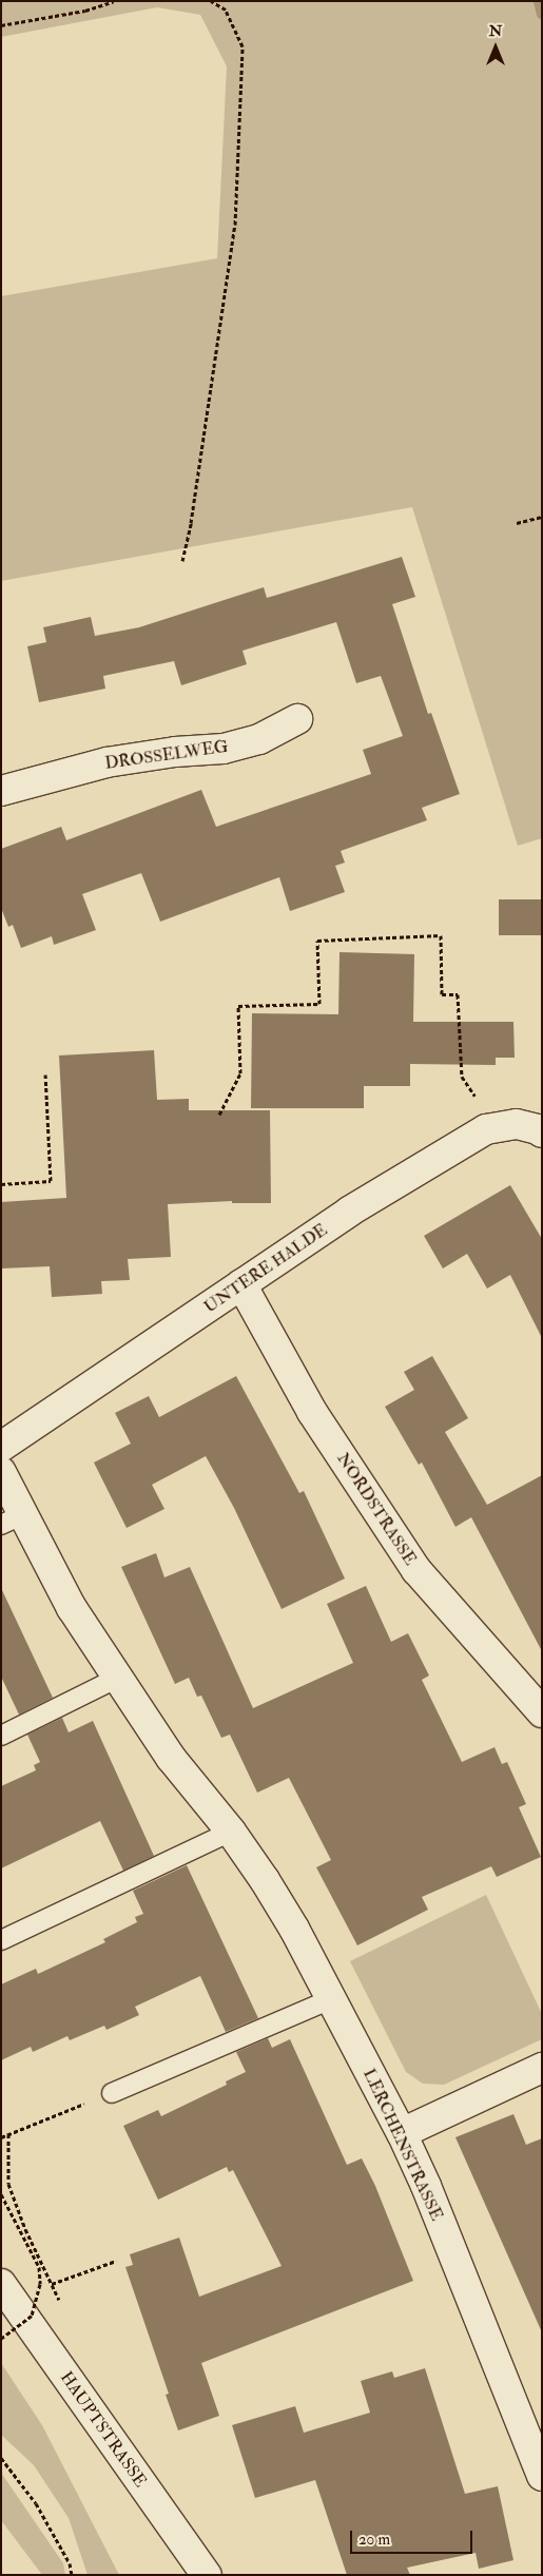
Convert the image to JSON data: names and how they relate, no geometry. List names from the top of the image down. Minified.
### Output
{"streets":{"street":["DROSSELWEG","UNTERE HALDE","NORDSTRASSE","LERCHENSTRASSE","HAUPTSTRASSE"]},"crossings":[["UNTERE HALDE","NORDSTRASSE"]],"scale_bar":"20 m","north":"top"}
